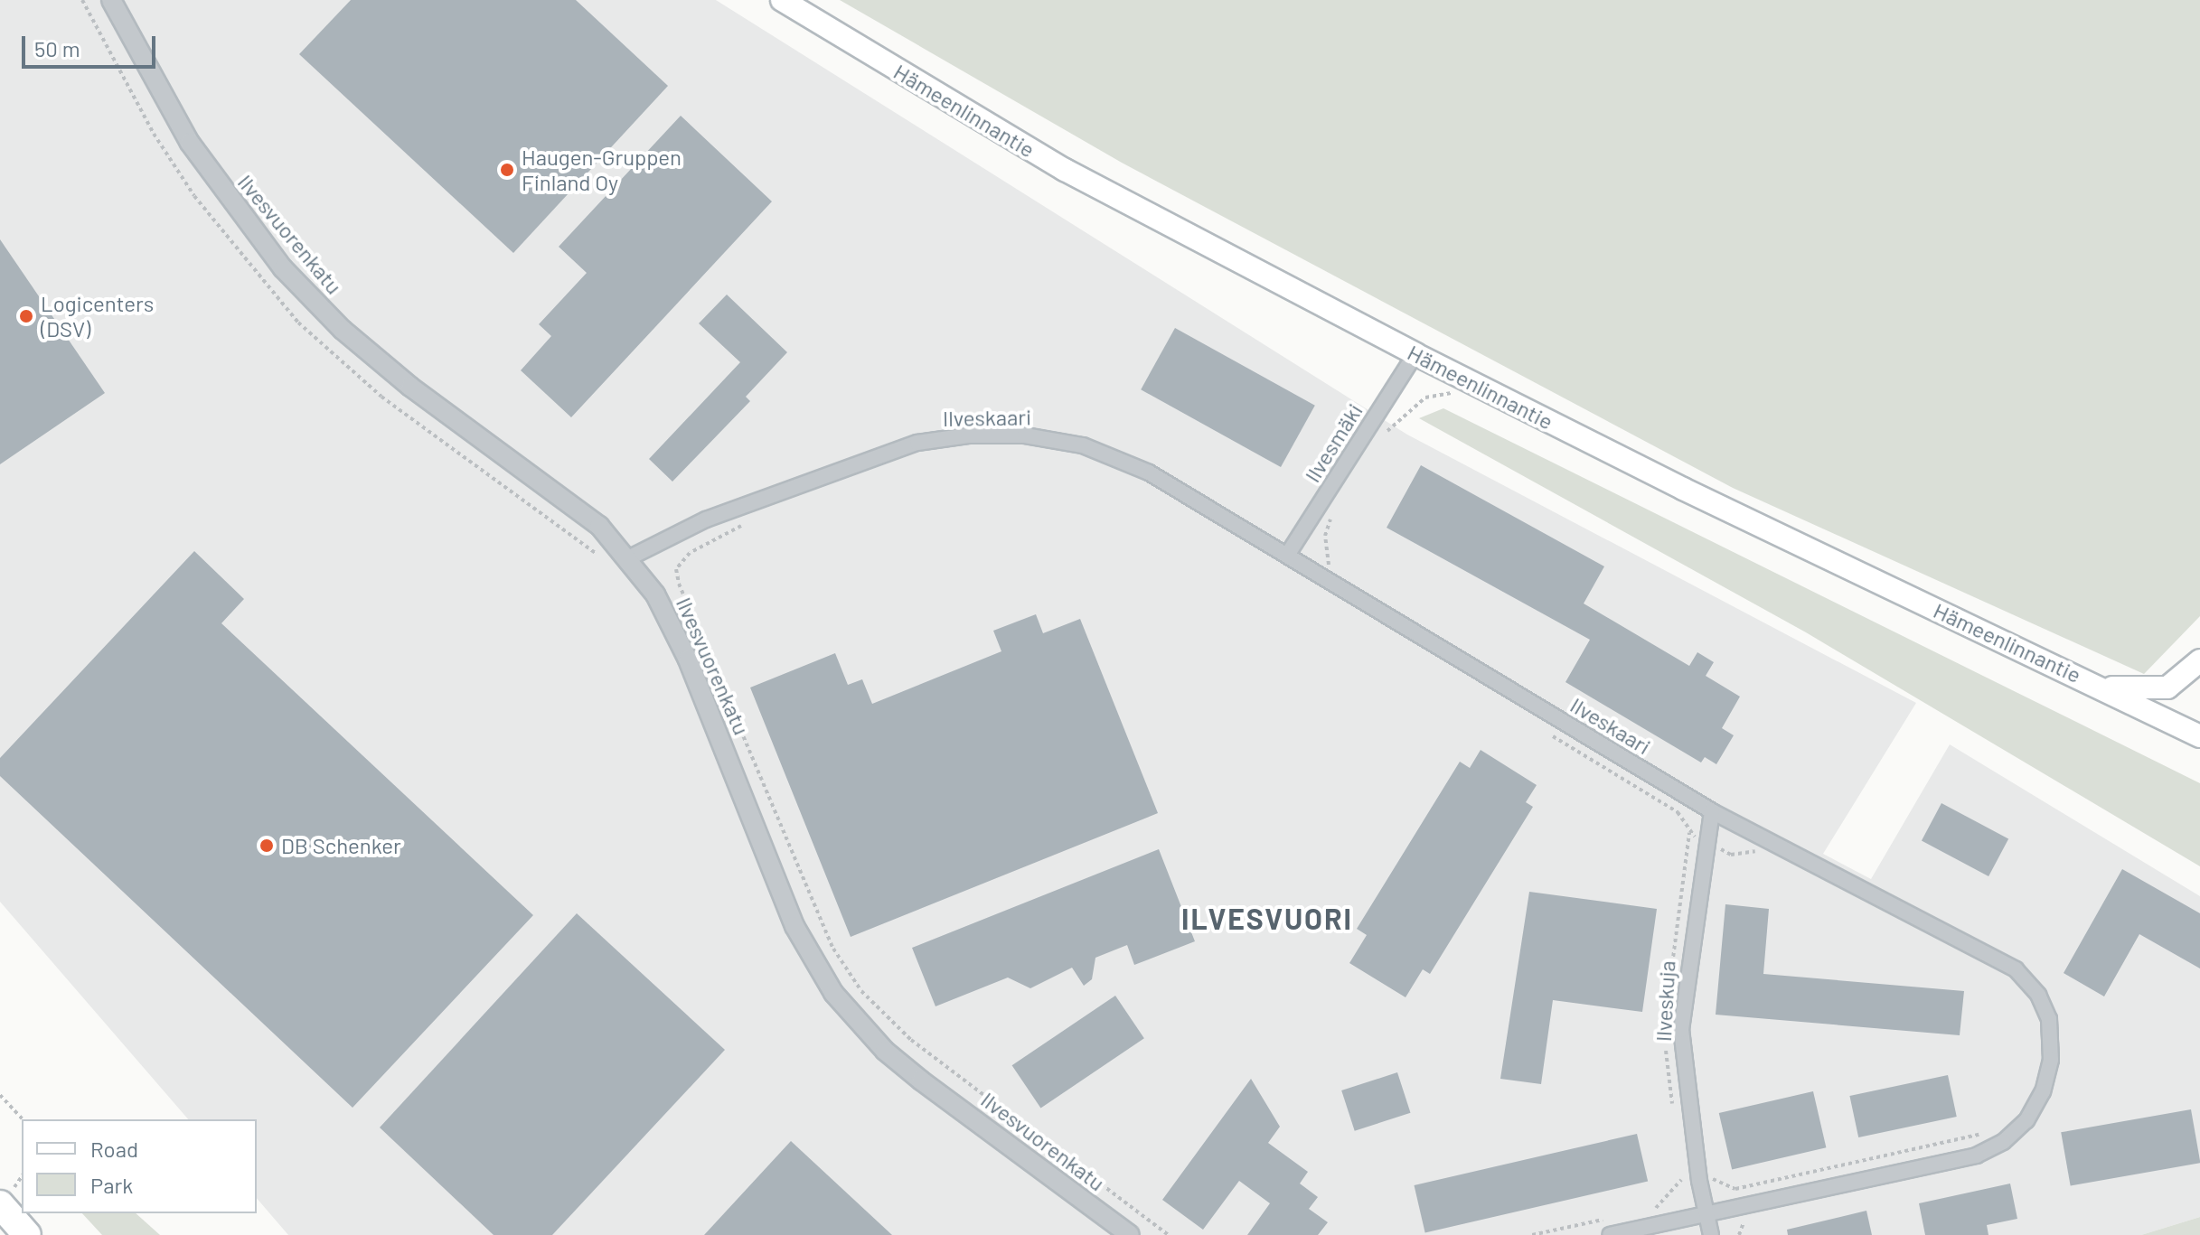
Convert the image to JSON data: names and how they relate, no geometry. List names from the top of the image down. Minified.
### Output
{"streets":{"main road":["Hämeenlinnantie"],"street":["Ilvesvuorenkatu","Ilveskaari","Ilvesmäki","Ilveskuja"]},"crossings":[["Hämeenlinnantie","Ilvesmäki"],["Ilvesvuorenkatu","Ilveskaari"],["Ilveskaari","Ilvesmäki"],["Ilveskaari","Ilveskuja"]],"districts":["ILVESVUORI"],"places":["Haugen-Gruppen Finland Oy","Logicenters (DSV)","DB Schenker"],"legend":["Road","Park"],"scale_bar":"50 m"}
